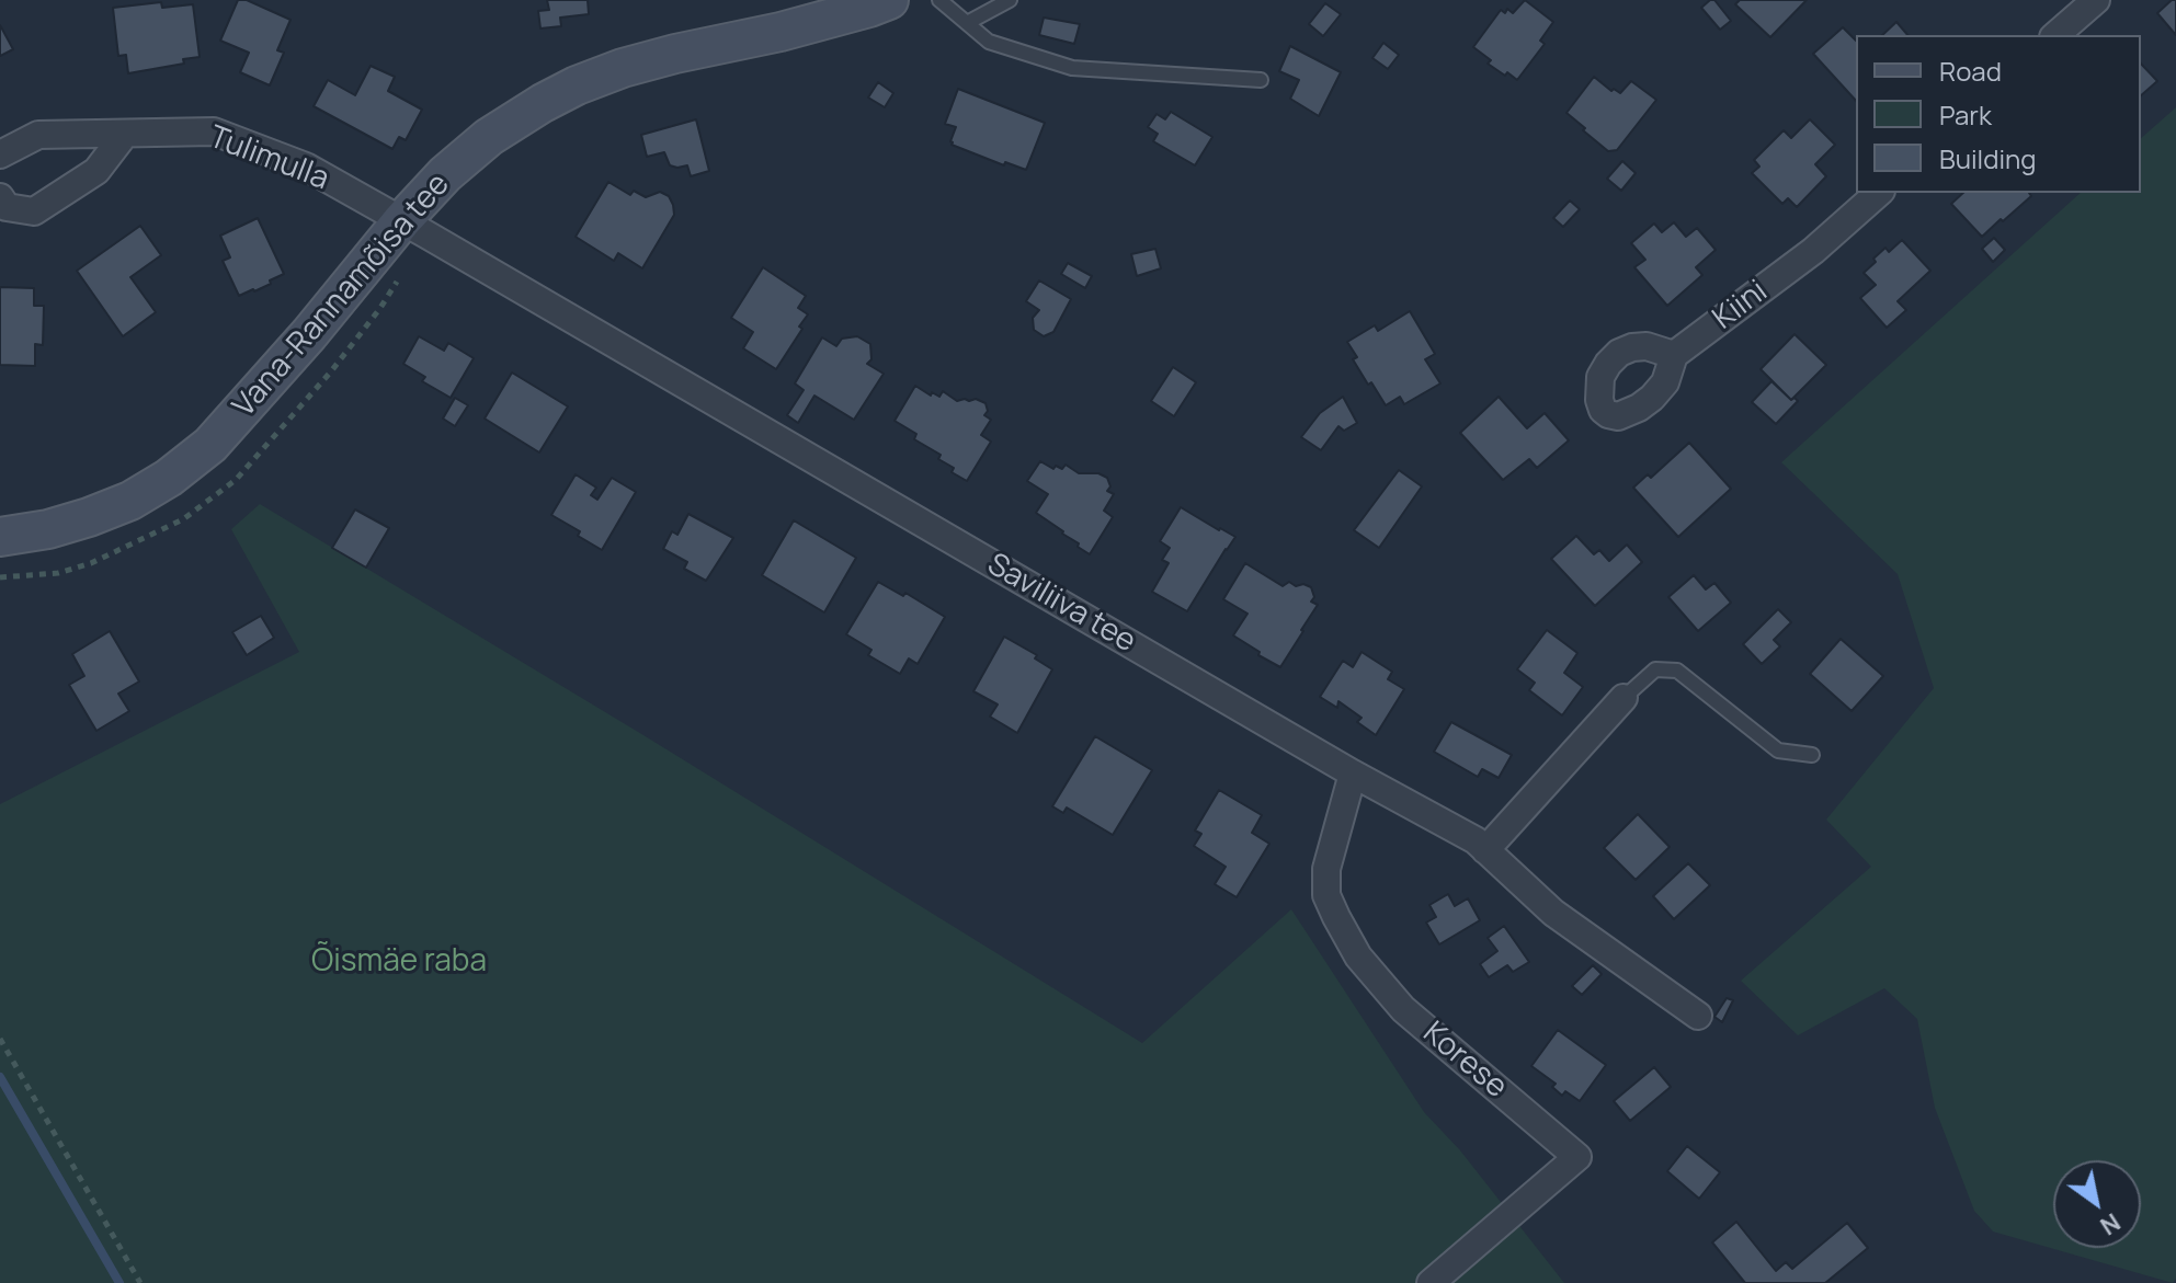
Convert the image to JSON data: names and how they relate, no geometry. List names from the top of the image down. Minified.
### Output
{"streets":{"street":["Tulimulla","Vana-Rannamõisa tee","Kiini","Saviliiva tee","Korese"]},"crossings":[["Tulimulla","Vana-Rannamõisa tee"],["Tulimulla","Saviliiva tee"],["Vana-Rannamõisa tee","Saviliiva tee"],["Saviliiva tee","Korese"]],"parks":["Õismäe raba"],"legend":["Road","Park","Building"],"north":"bottom right"}
